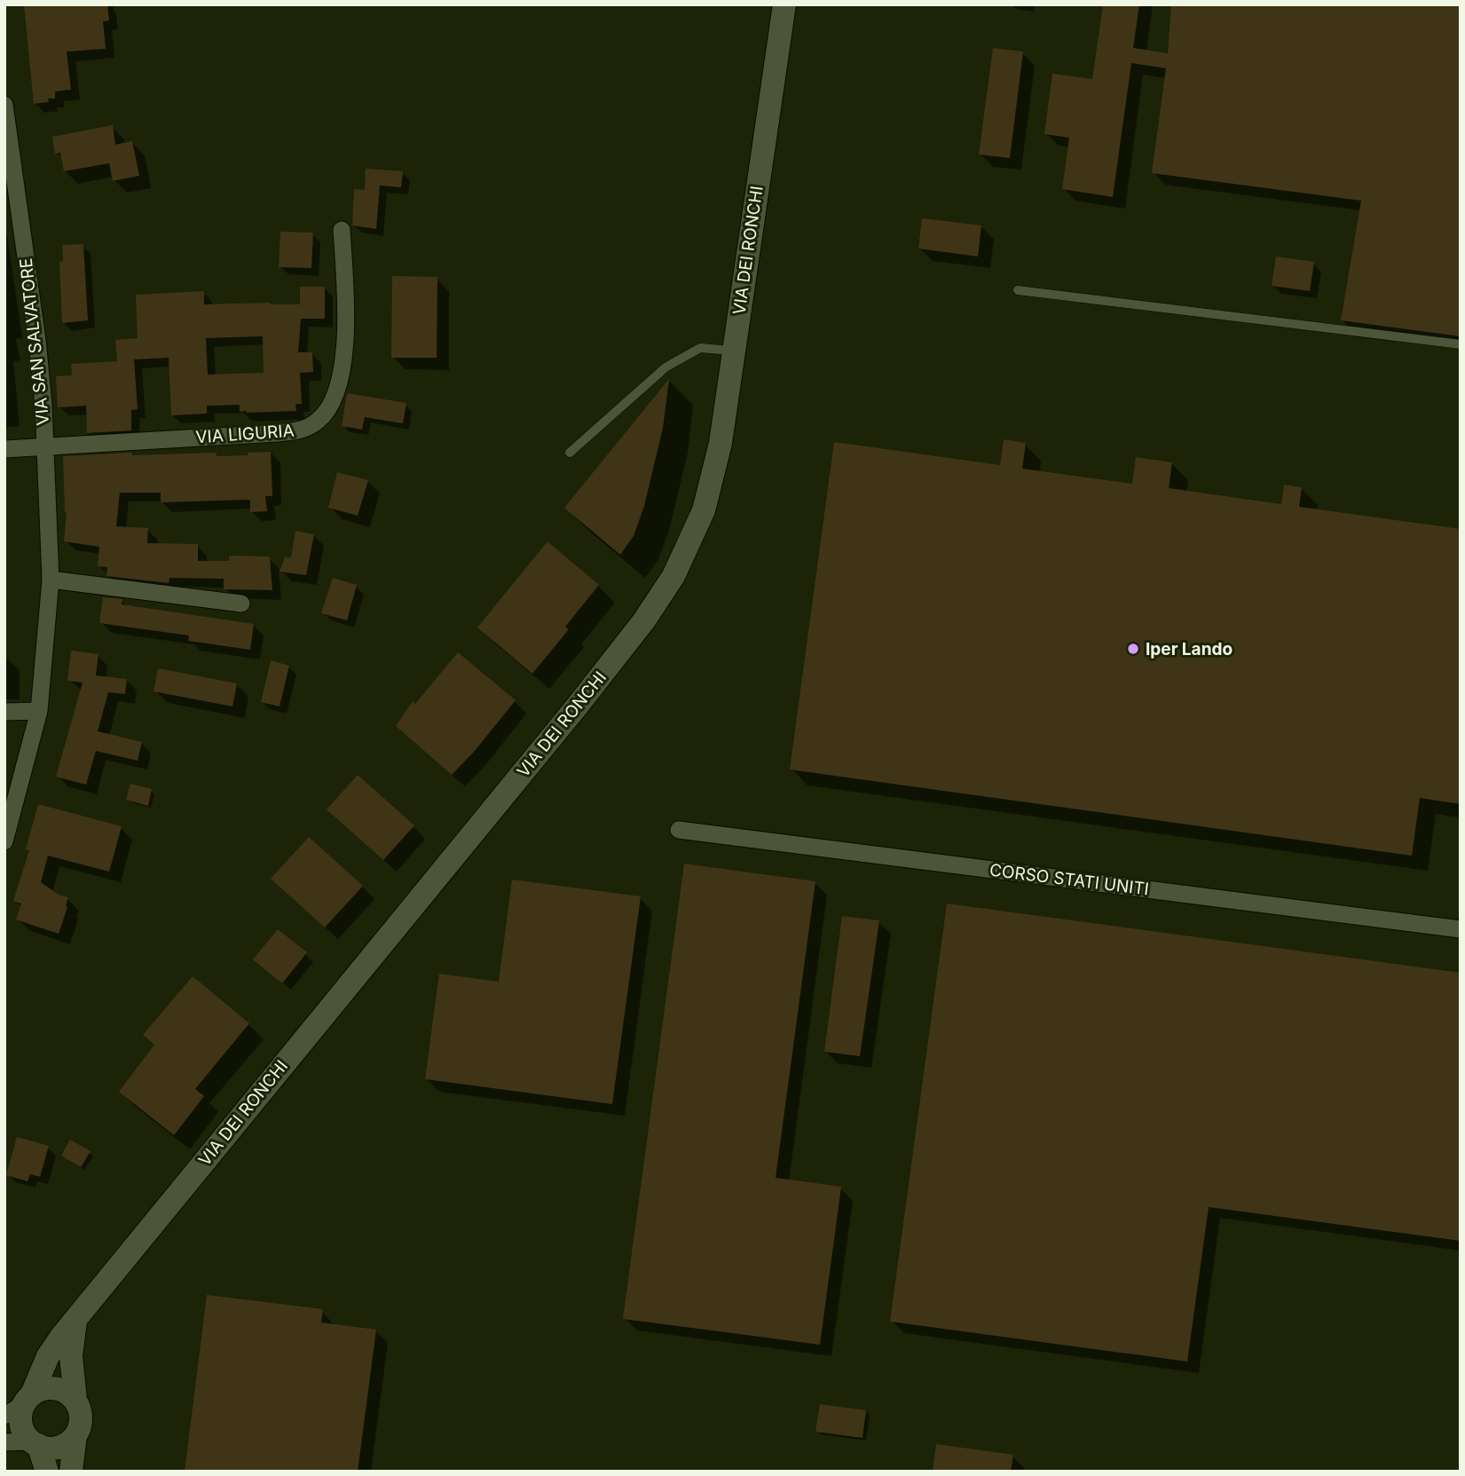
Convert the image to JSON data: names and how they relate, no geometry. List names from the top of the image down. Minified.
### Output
{"streets":{"street":["VIA DEI RONCHI","VIA SAN SALVATORE","VIA LIGURIA","CORSO STATI UNITI"]},"crossings":[["VIA SAN SALVATORE","VIA LIGURIA"]],"places":["Iper Lando"]}
